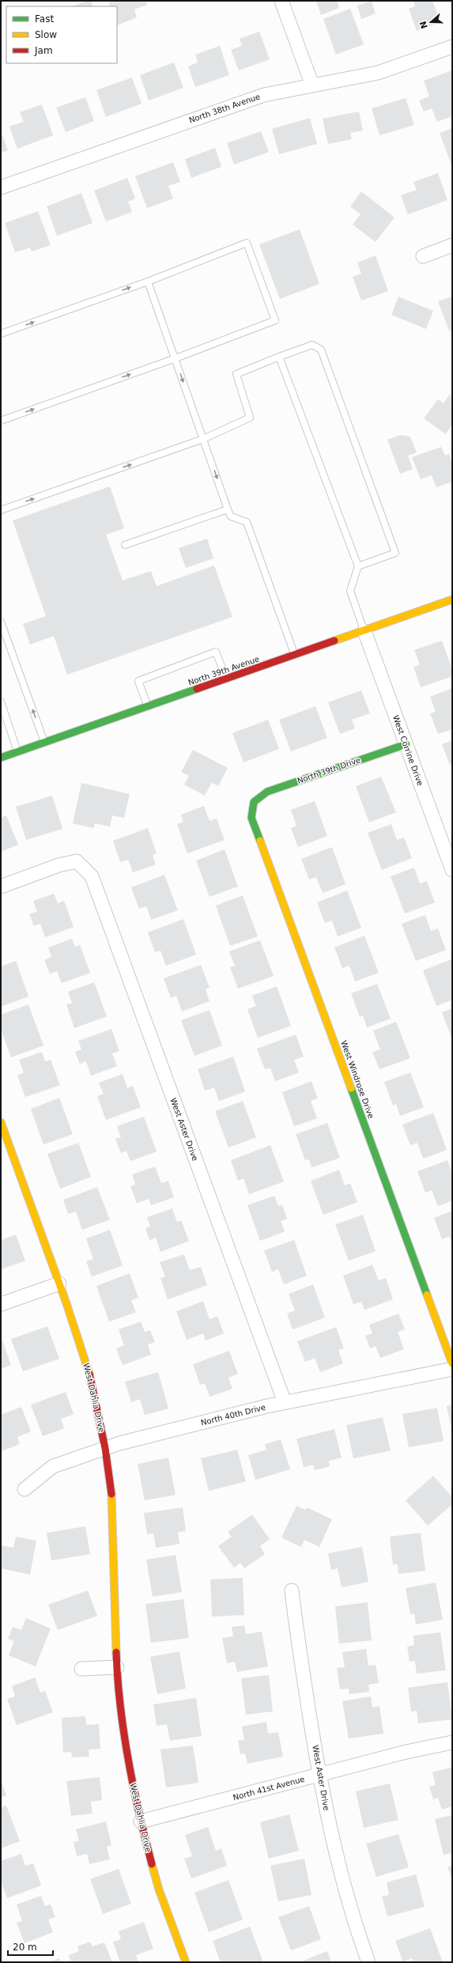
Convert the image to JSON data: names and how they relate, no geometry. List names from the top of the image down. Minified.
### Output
{"streets":{"street":["North 38th Avenue","North 39th Avenue","West Corrine Drive","North 39th Drive","West Windrose Drive","West Aster Drive","West Dahlia Drive","North 40th Drive","North 41st Avenue"]},"crossings":[["North 39th Avenue","West Corrine Drive"],["West Corrine Drive","North 39th Drive"],["North 39th Drive","West Windrose Drive"],["West Aster Drive","North 40th Drive"],["West Aster Drive","North 41st Avenue"],["West Dahlia Drive","North 40th Drive"],["West Dahlia Drive","North 41st Avenue"]],"legend":["Fast","Slow","Jam"],"scale_bar":"20 m","north":"left"}
